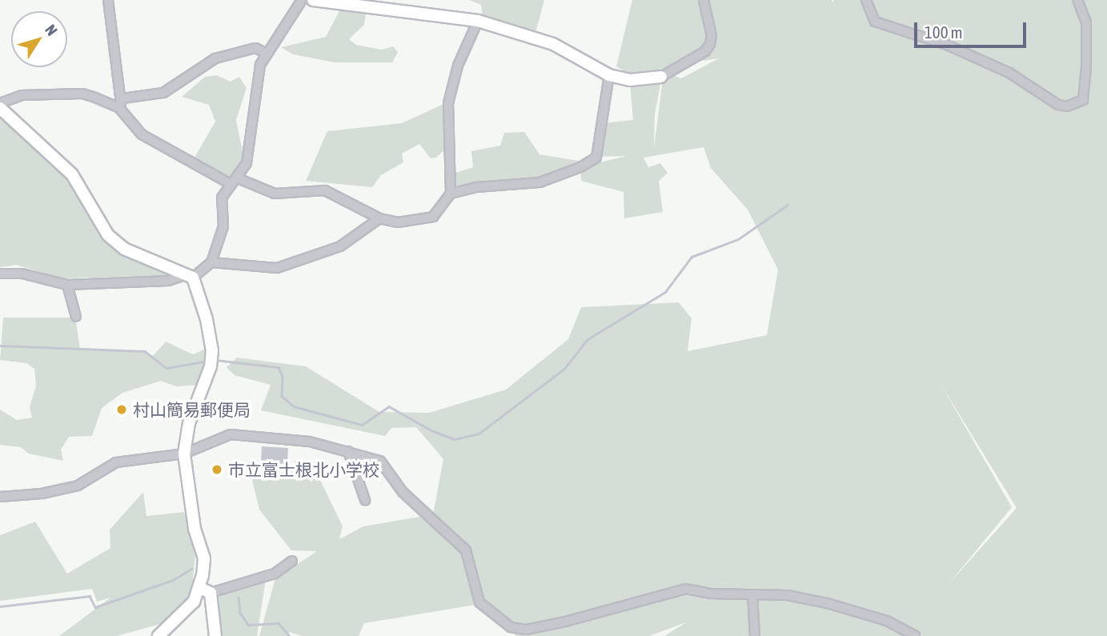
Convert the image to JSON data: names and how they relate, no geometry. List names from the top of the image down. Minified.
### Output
{"places":["村山簡易郵便局","市立富士根北小学校"],"scale_bar":"100 m","north":"top right"}
